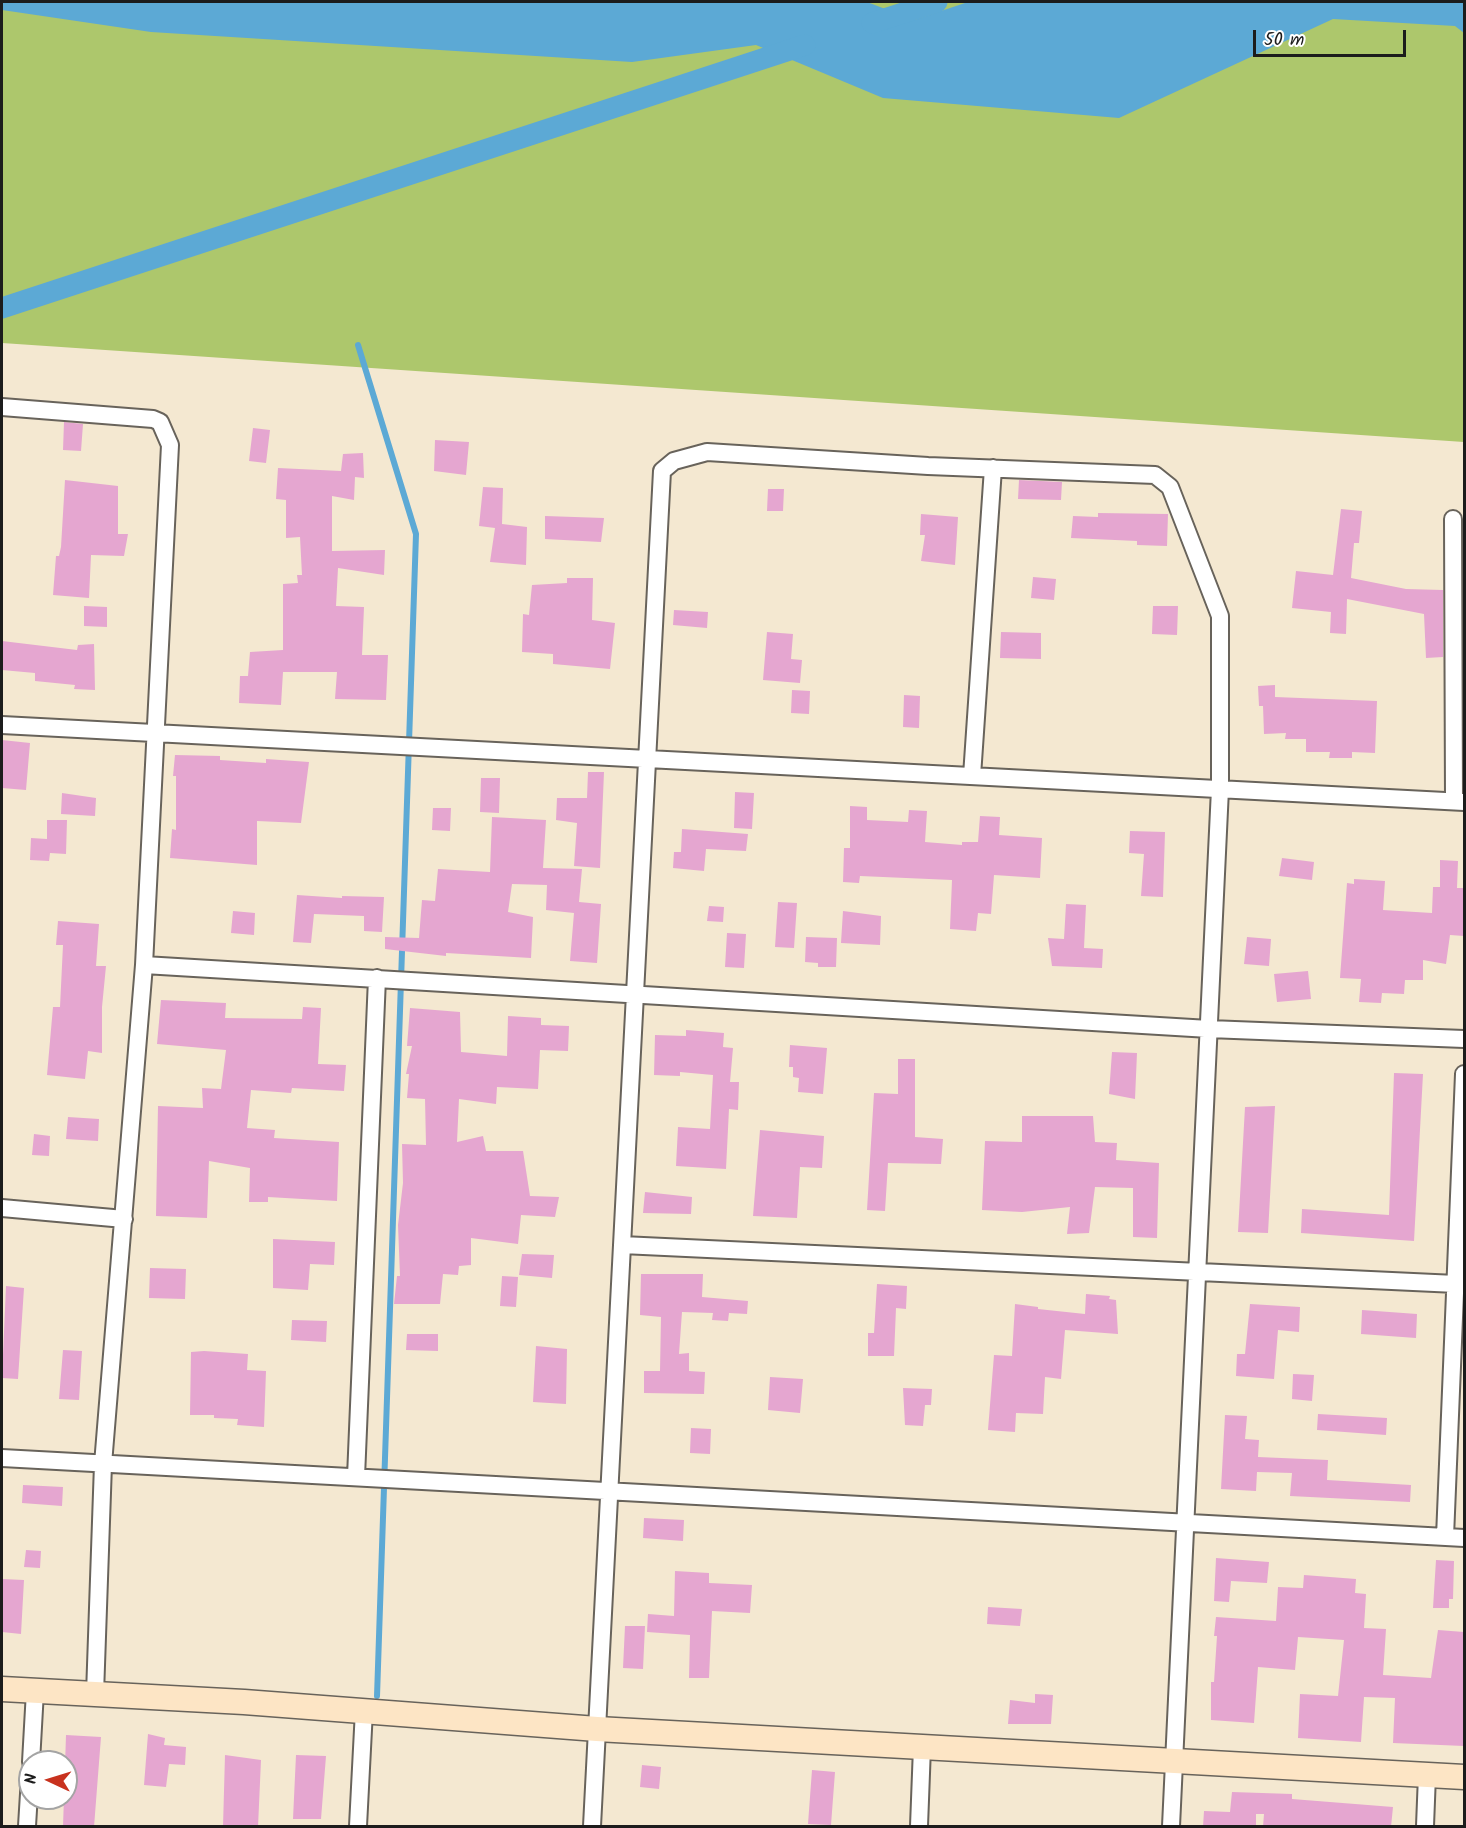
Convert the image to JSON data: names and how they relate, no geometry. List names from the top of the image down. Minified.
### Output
{"scale_bar":"50 m","north":"left"}
